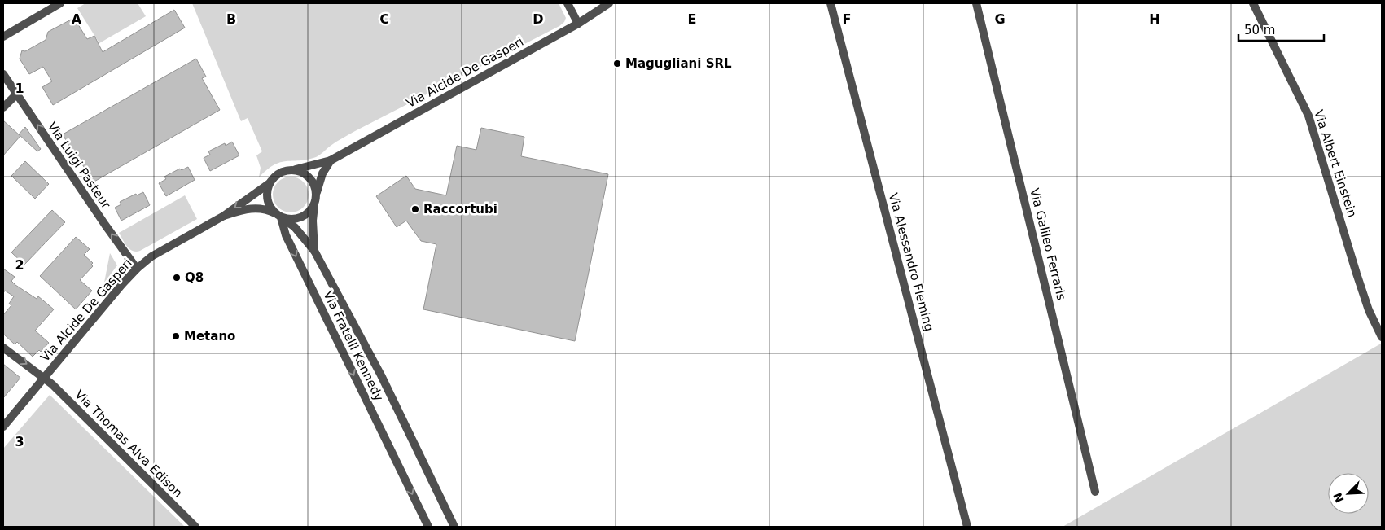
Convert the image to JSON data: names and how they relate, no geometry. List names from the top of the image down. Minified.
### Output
{"streets":{"street":["Via Alcide De Gasperi","Via Albert Einstein","Via Luigi Pasteur","Via Galileo Ferraris","Via Alessandro Fleming","Via Fratelli Kennedy","Via Thomas Alva Edison"]},"crossings":[["Via Alcide De Gasperi","Via Luigi Pasteur"],["Via Alcide De Gasperi","Via Fratelli Kennedy"],["Via Alcide De Gasperi","Via Thomas Alva Edison"]],"one_way":["Via Luigi Pasteur"],"places":["Magugliani SRL","Raccortubi","Q8","Metano"],"scale_bar":"50 m","north":"bottom left","grid":{"columns":["A","B","C","D","E","F","G","H"],"rows":["1","2","3"]}}
